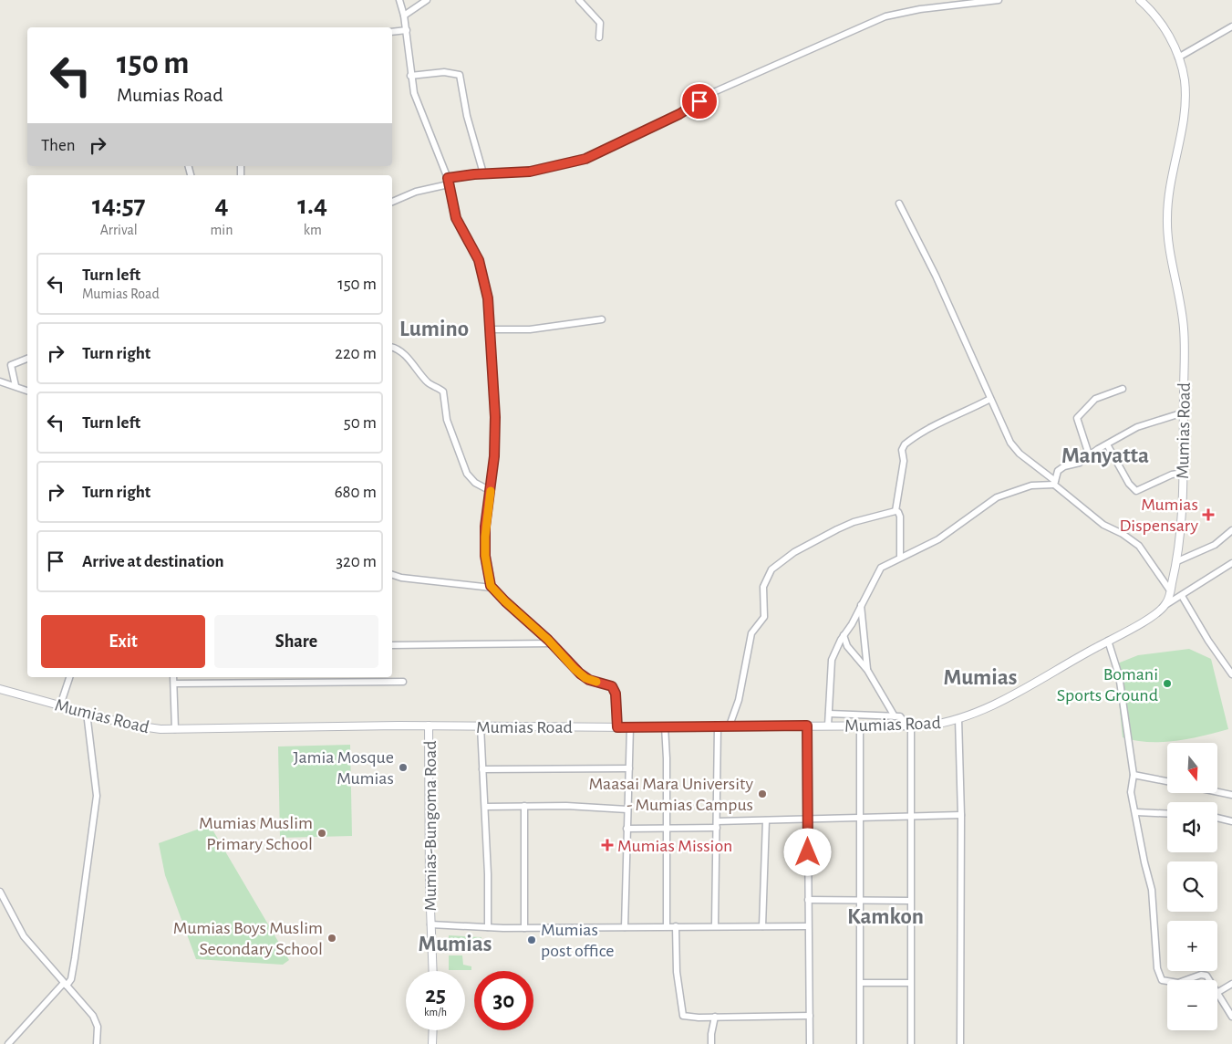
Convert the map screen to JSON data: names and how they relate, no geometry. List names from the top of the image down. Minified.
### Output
{"streets":{"street":["Mumias Road","Mumias-Bungoma Road"]},"crossings":[["Mumias Road","Mumias-Bungoma Road"]],"districts":["Lumino","Manyatta","Mumias","Kamkon","Mumias"],"places":{"health":["Mumias Dispensary","Mumias Mission"],"other":["Bomani Sports Ground","Jamia Mosque Mumias","Maasai Mara University - Mumias Campus","Mumias Muslim Primary School","Mumias Boys Muslim Secondary School","Mumias post office"]},"north":"bottom","page":{"turn":["150 m","Mumias Road"],"then":"Then","eta":["14:57","Arrival","4","min","1.4","km"],"list":[{"name":"Turn left","note":"Mumias Road","value":"150 m"},{"name":"Turn right","value":"220 m"},{"name":"Turn left","value":"50 m"},{"name":"Turn right","value":"680 m"},{"name":"Arrive at destination","value":"320 m"}],"buttons":["Exit","Share"],"map_buttons":["+","−"],"speed":"25 km/h","limit":"30"}}
